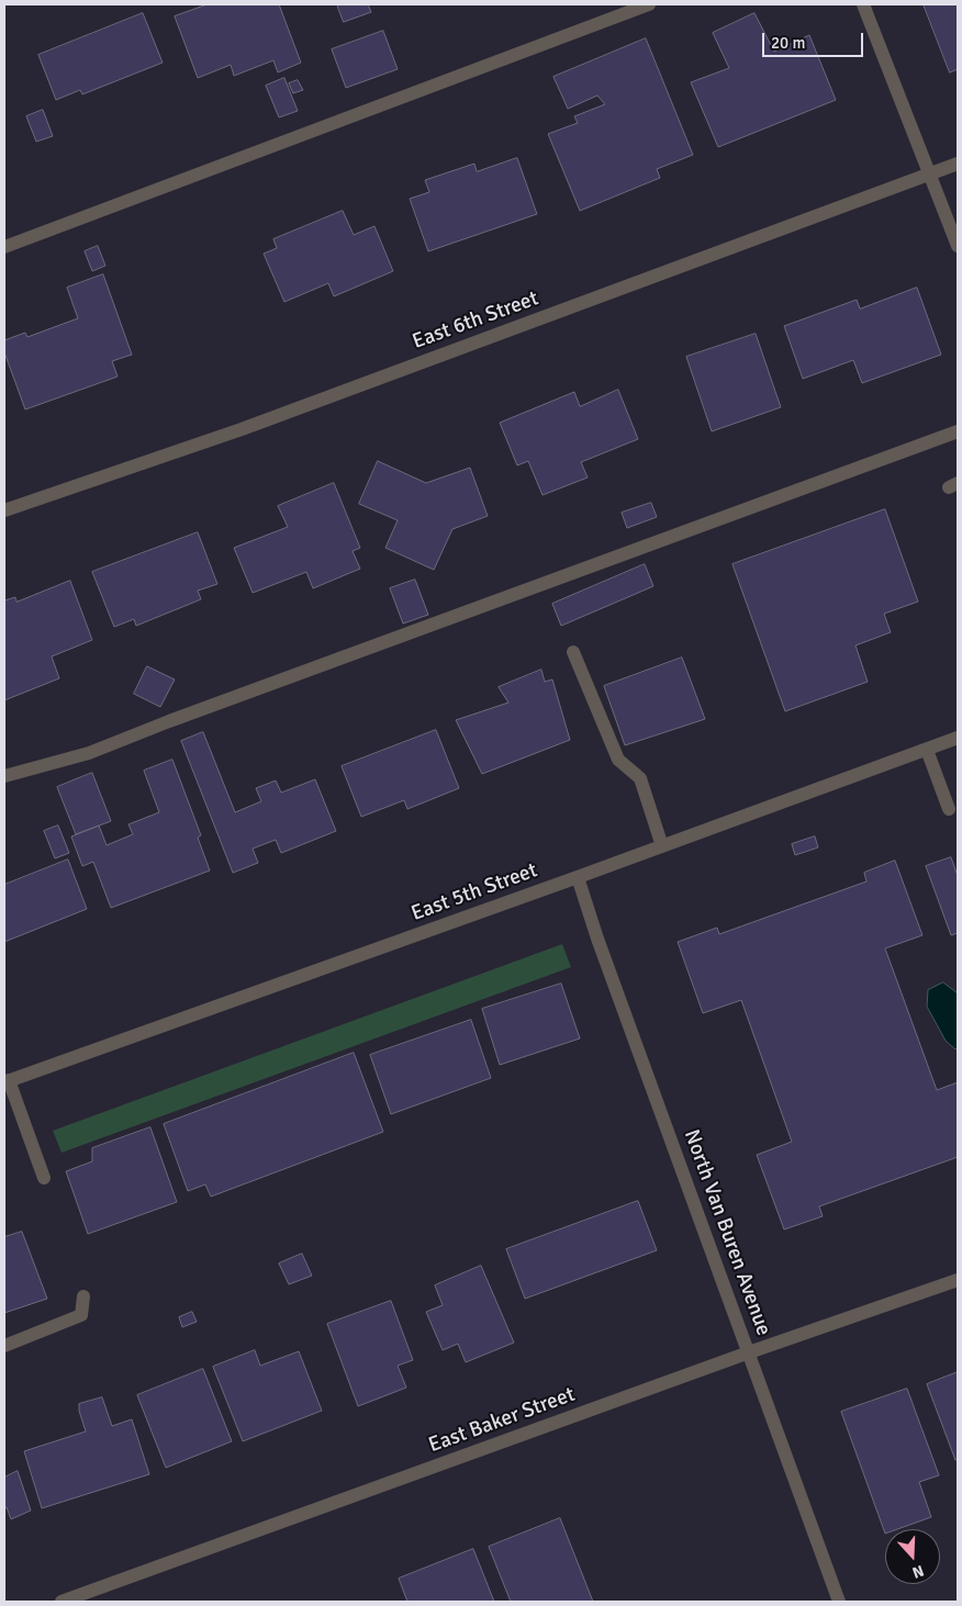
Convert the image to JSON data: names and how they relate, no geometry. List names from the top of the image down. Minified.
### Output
{"streets":{"street":["East 6th Street","East 5th Street","North Van Buren Avenue","East Baker Street"]},"crossings":[["East 5th Street","North Van Buren Avenue"],["North Van Buren Avenue","East Baker Street"]],"scale_bar":"20 m","north":"bottom"}
